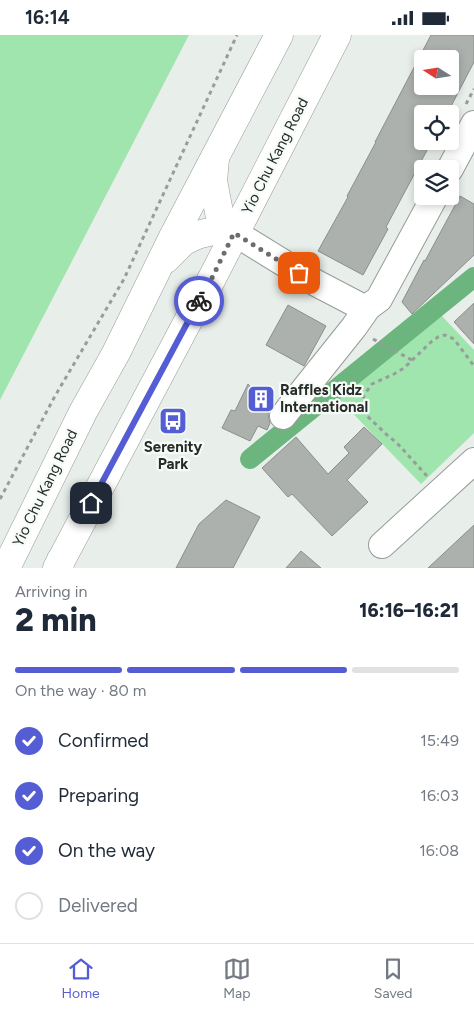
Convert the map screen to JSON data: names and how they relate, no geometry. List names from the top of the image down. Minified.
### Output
{"streets":{"main road":["Yio Chu Kang Road"]},"places":{"building":["Raffles Kidz International"],"bus stop":["Serenity Park"]},"north":"left","page":{"status":"16:14","heading":["2 min","Arriving in","16:16–16:21"],"bar":"On the way · 80 m","list":[["Confirmed","15:49"],["Preparing","16:03"],["On the way","16:08"],"Delivered"],"tabs":["Home","Map","Saved"]}}
